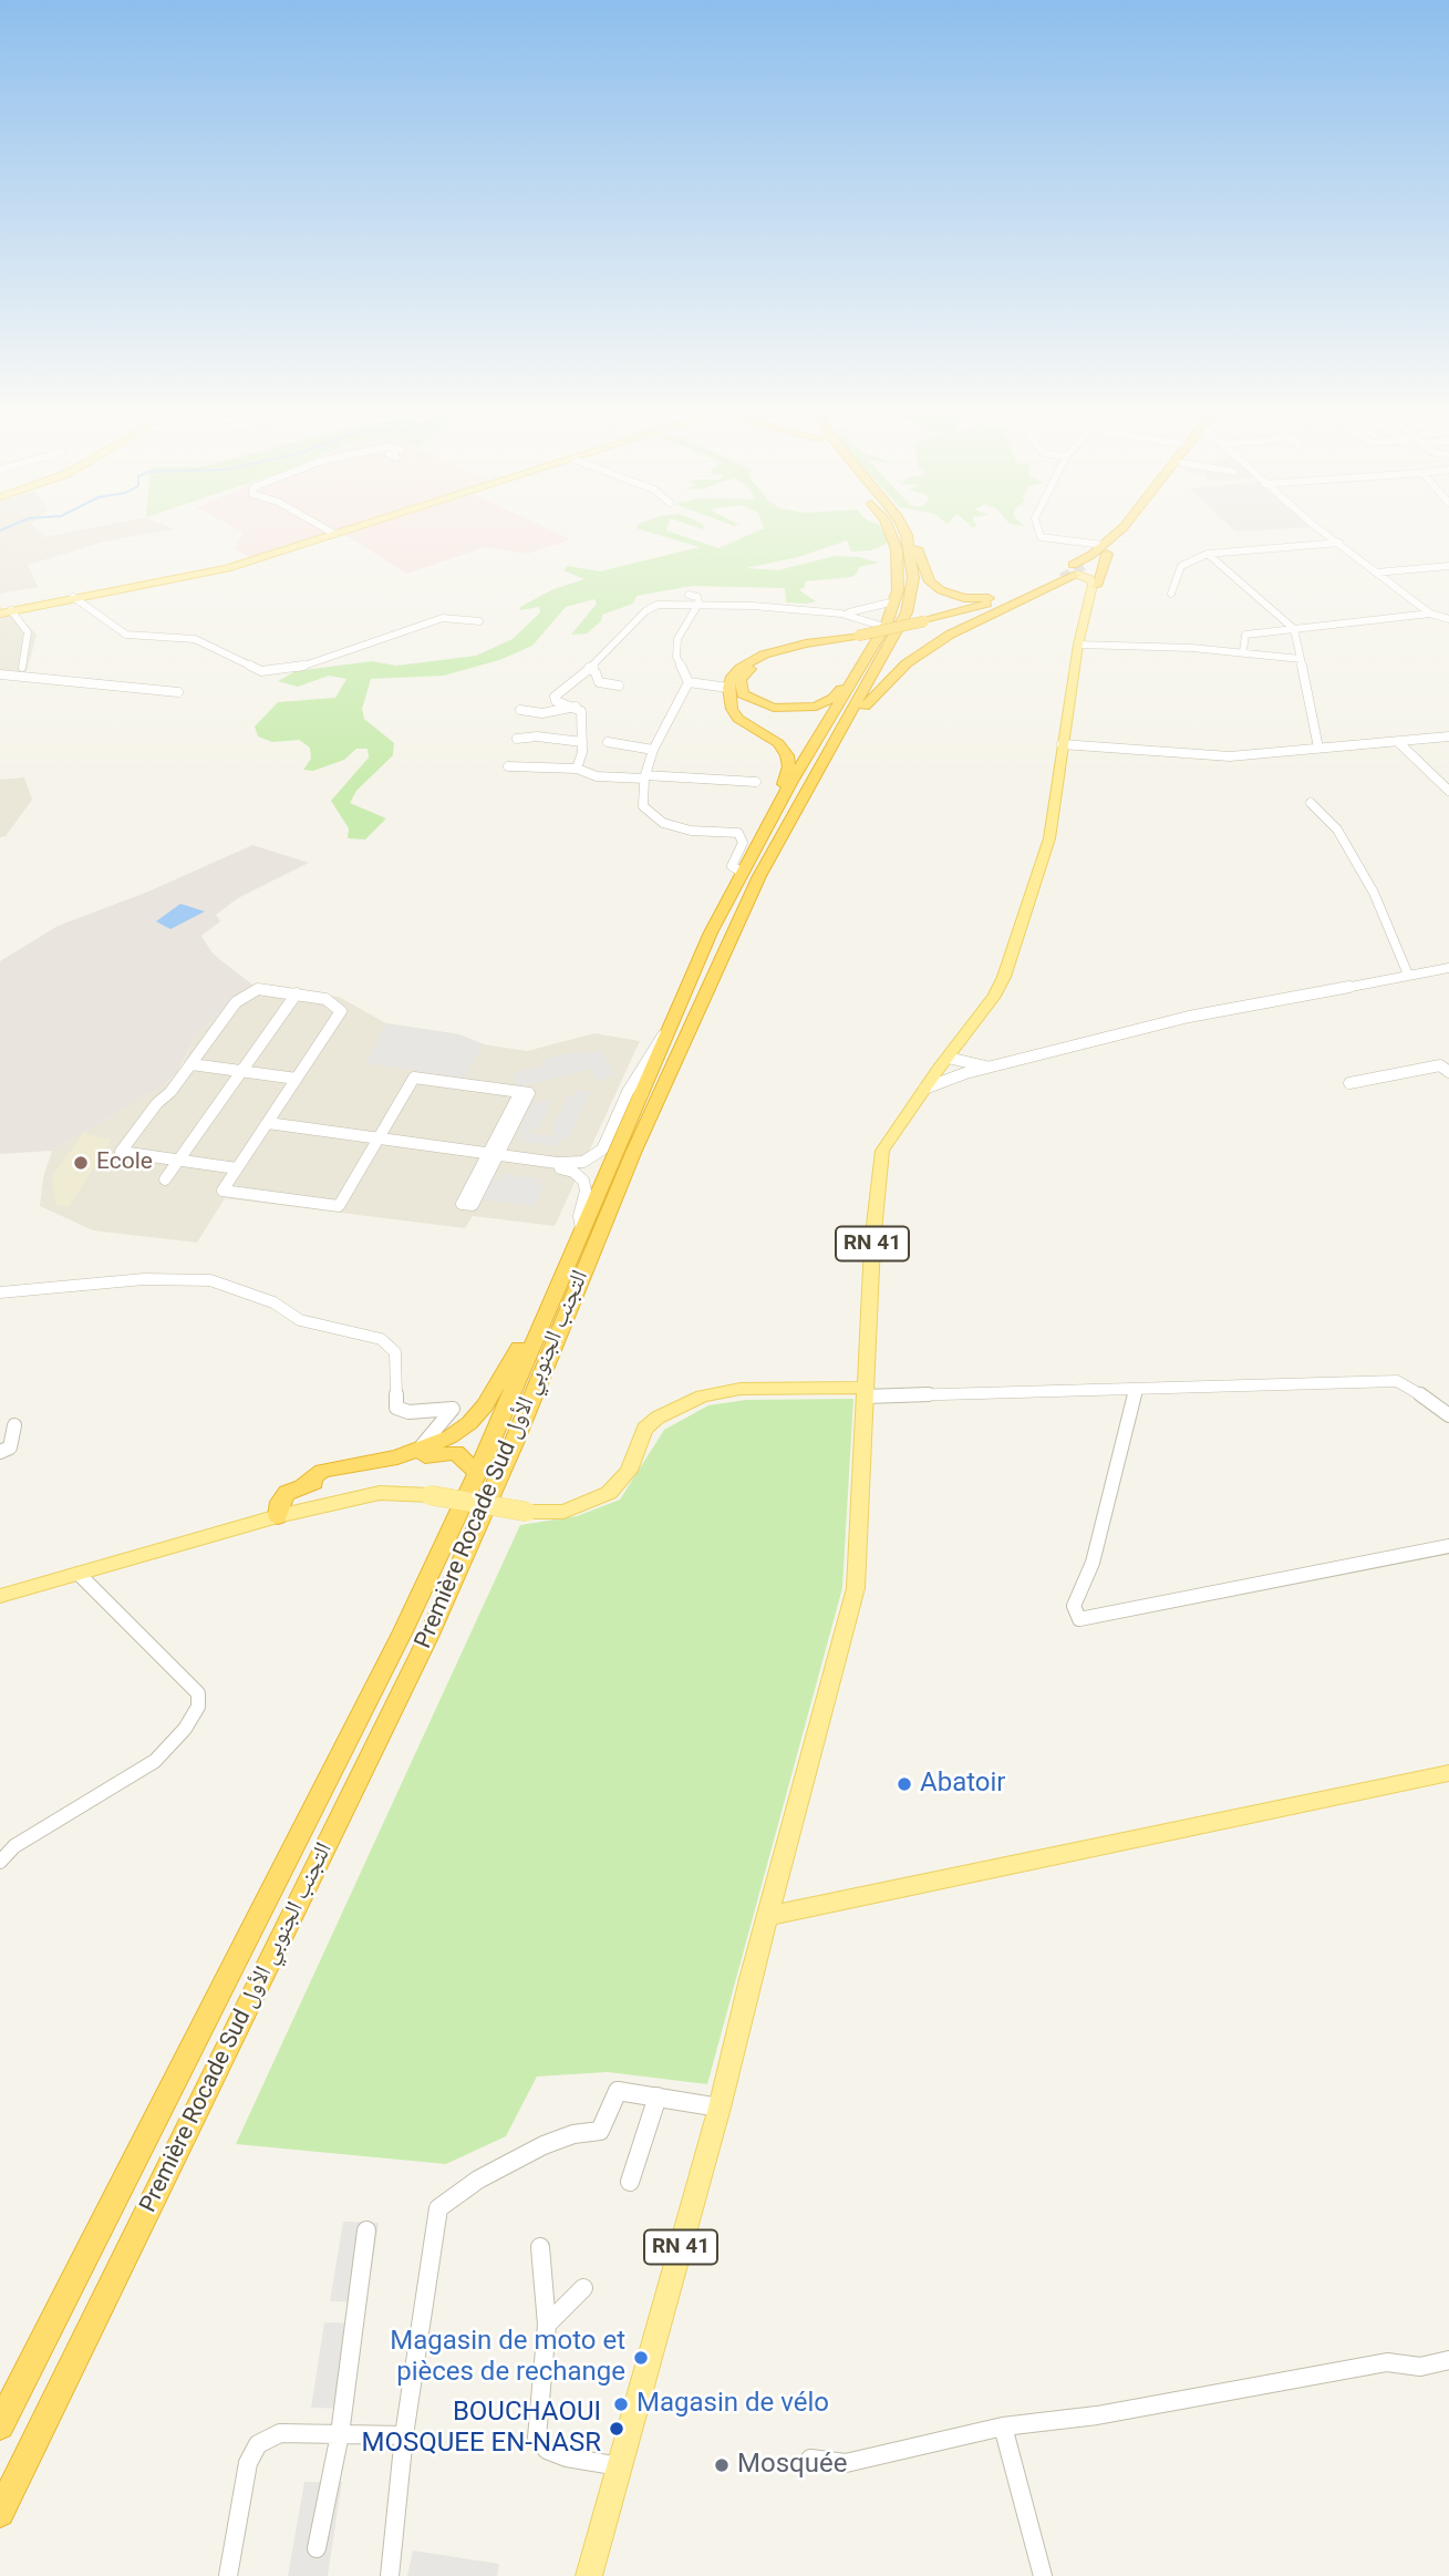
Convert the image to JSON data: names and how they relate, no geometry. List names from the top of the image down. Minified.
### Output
{"streets":{"highway":["RN 41","Première Rocade Sud التجنب الجنوبي الأول"]},"places":["Ecole","Abatoir","Magasin de moto et pièces de rechange","Magasin de vélo","BOUCHAOUI MOSQUEE EN-NASR","Mosquée"]}
